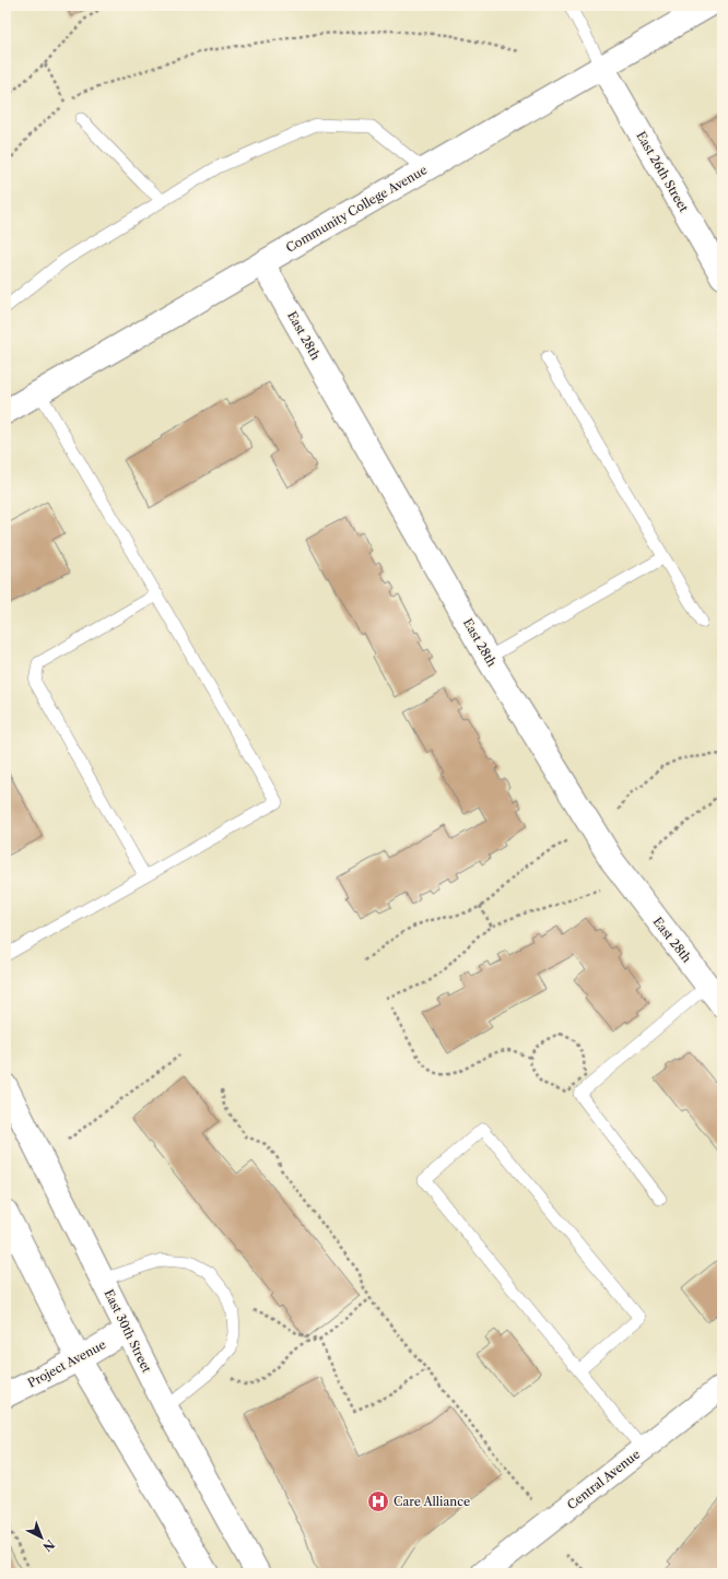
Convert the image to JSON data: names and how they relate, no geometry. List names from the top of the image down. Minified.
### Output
{"streets":{"street":["East 26th Street","Community College Avenue","East 28th","East 30th Street","Project Avenue","Central Avenue"]},"crossings":[["East 26th Street","Community College Avenue"],["Community College Avenue","East 28th"],["East 30th Street","Project Avenue"]],"places":{"hospital":["Care Alliance"]},"north":"bottom right"}
